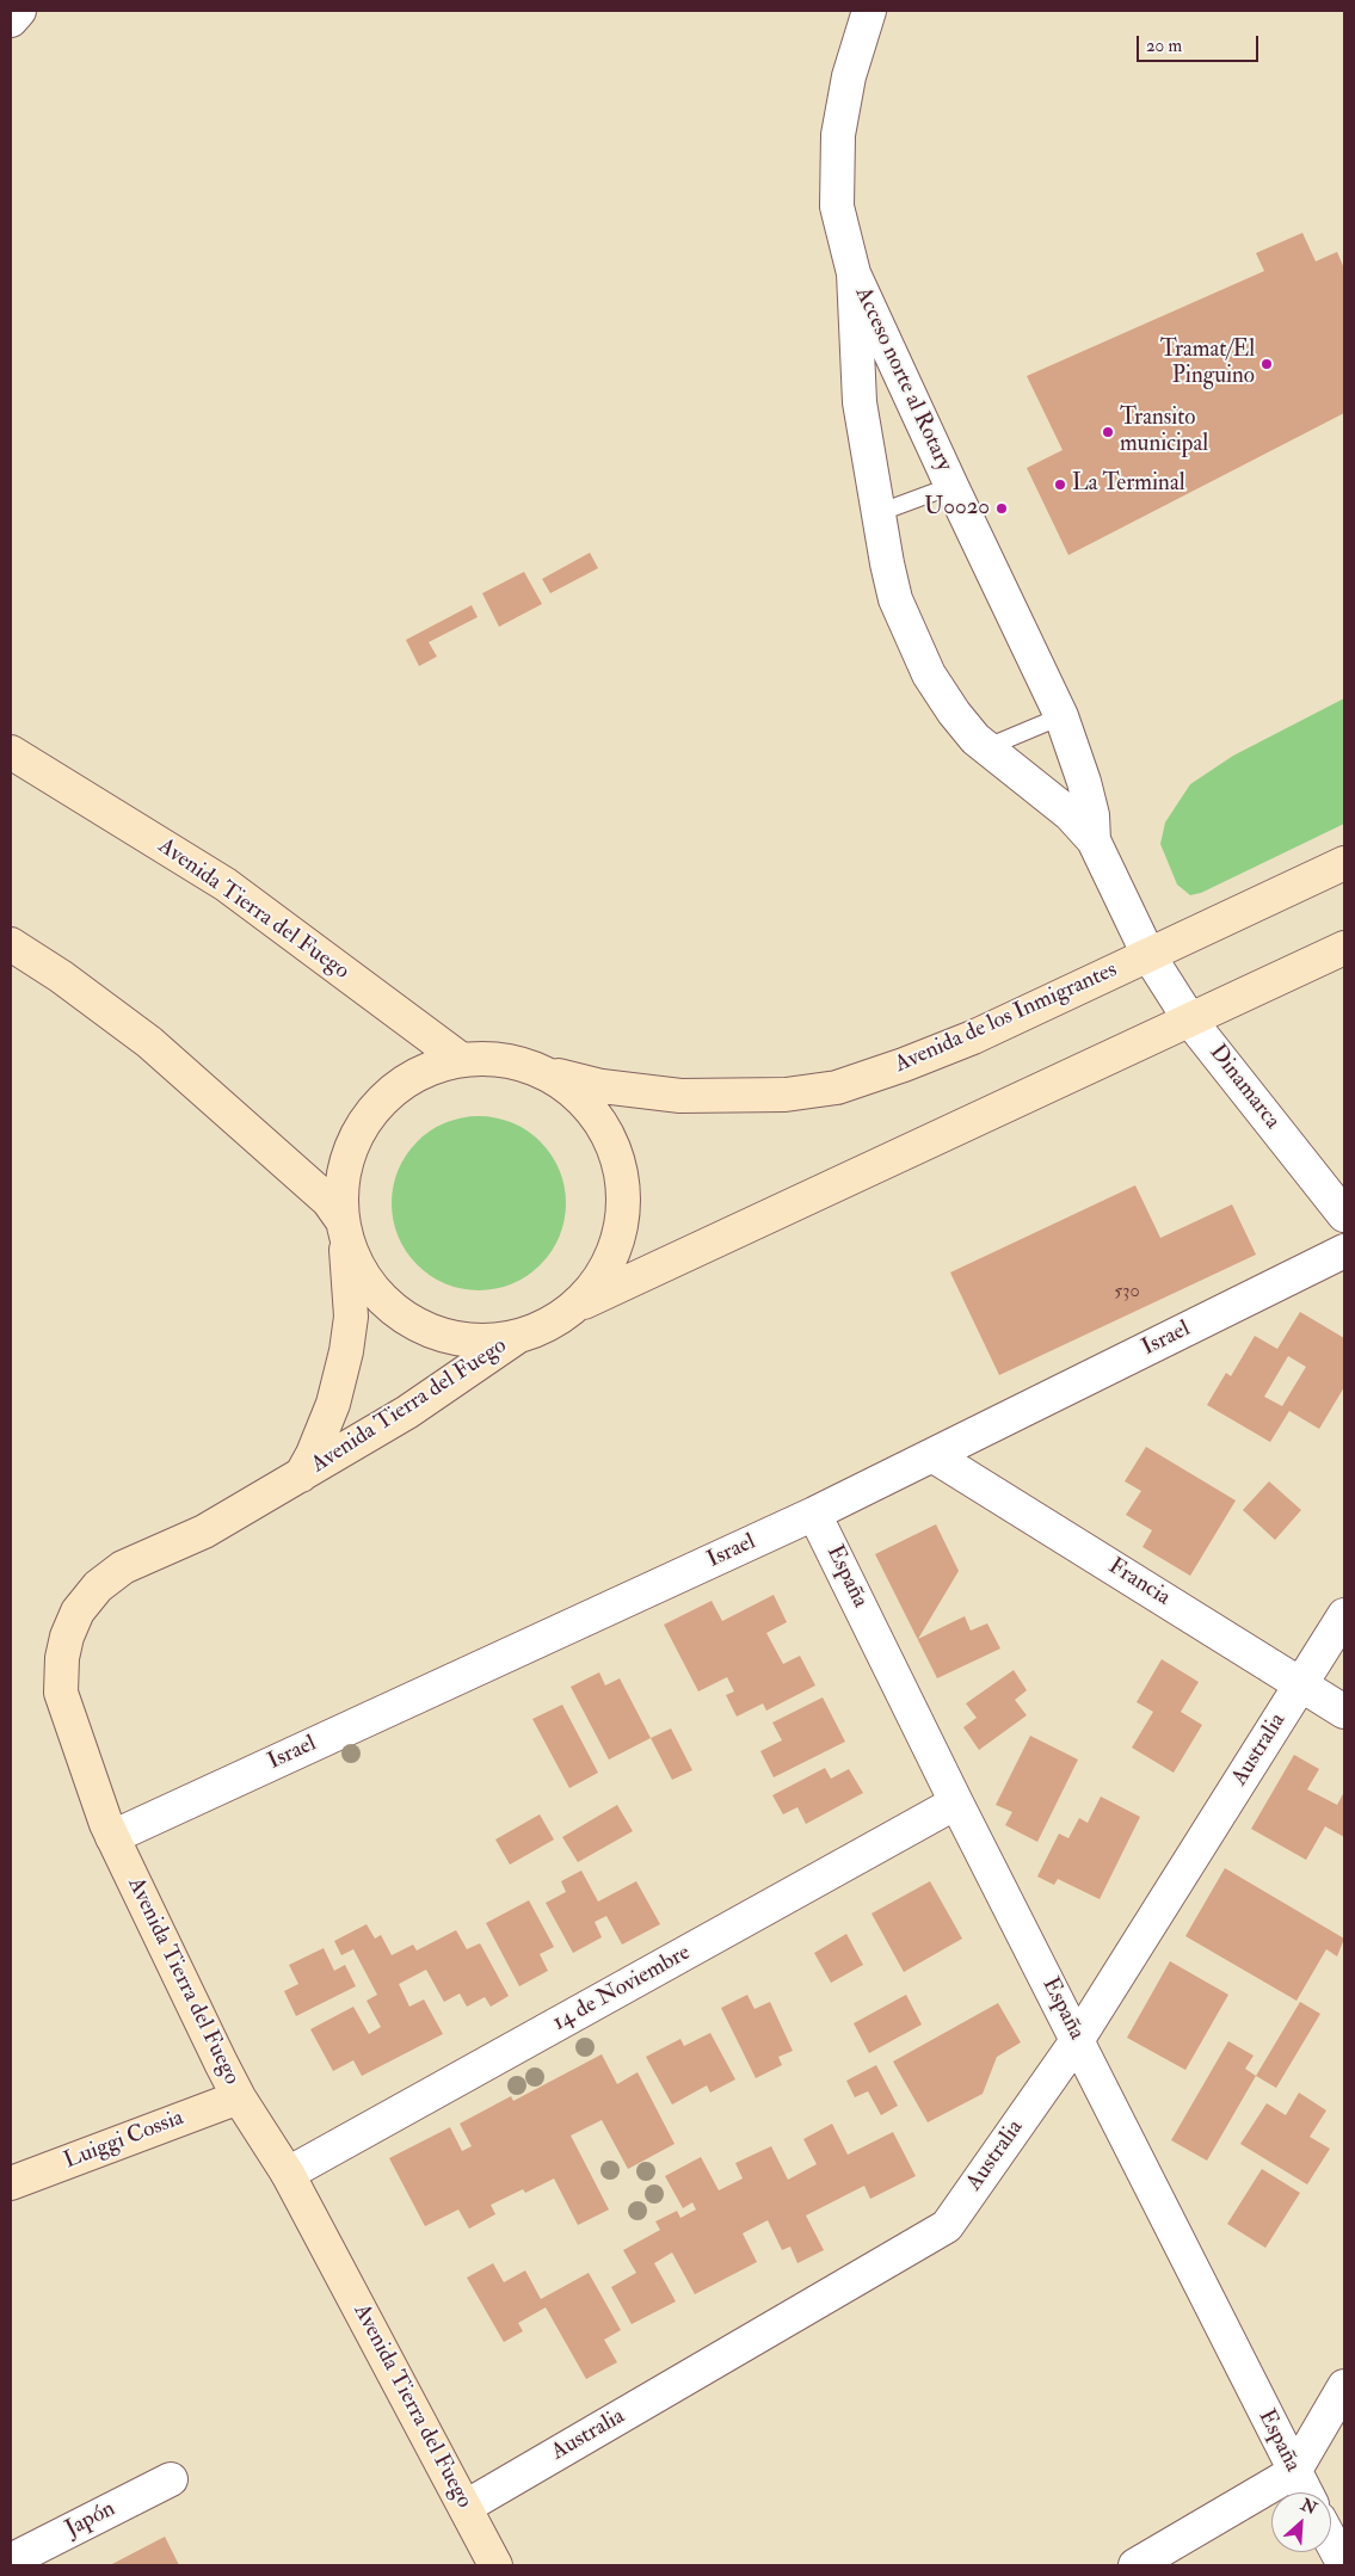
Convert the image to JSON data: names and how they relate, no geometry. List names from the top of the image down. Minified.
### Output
{"streets":{"street":["Acceso norte al Rotary","Avenida Tierra del Fuego","Avenida de los Inmigrantes","Dinamarca","Israel","España","Francia","Australia","14 de Noviembre","Luiggi Cossia","Japón"]},"crossings":[["Acceso norte al Rotary","Dinamarca"],["Avenida Tierra del Fuego","Israel"],["Avenida Tierra del Fuego","Australia"],["Avenida Tierra del Fuego","14 de Noviembre"],["Avenida Tierra del Fuego","Luiggi Cossia"],["Avenida de los Inmigrantes","Dinamarca"],["Israel","España"],["Israel","Francia"],["España","Australia"],["España","14 de Noviembre"],["Francia","Australia"]],"places":["Tramat/El Pinguino","Transito municipal","La Terminal","U0020"],"house_numbers":["530"],"scale_bar":"20 m","north":"top right"}
